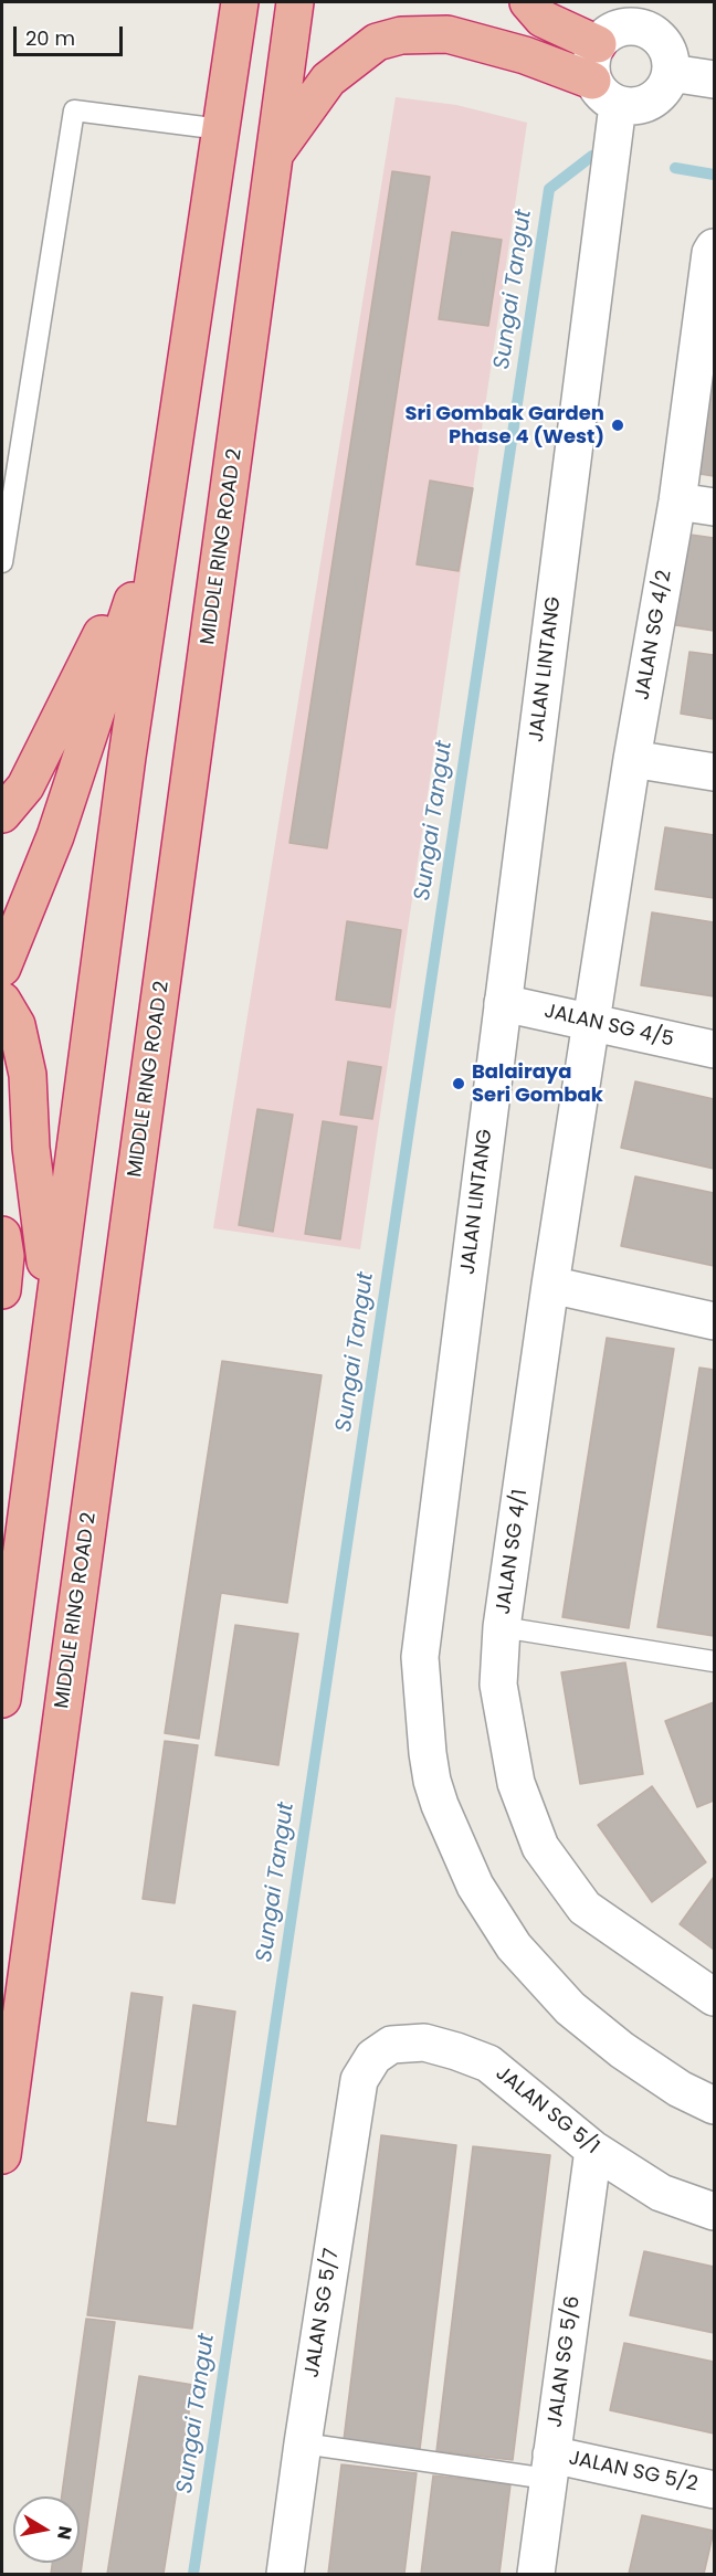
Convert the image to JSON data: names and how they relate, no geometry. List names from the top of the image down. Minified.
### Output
{"streets":{"highway":["MIDDLE RING ROAD 2"],"street":["JALAN SG 4/2","JALAN LINTANG","JALAN SG 4/5","JALAN SG 4/1","JALAN SG 5/1","JALAN SG 5/7","JALAN SG 5/6","JALAN SG 5/2"]},"crossings":[["JALAN SG 4/2","JALAN SG 4/5"],["JALAN SG 4/2","JALAN SG 4/1"],["JALAN LINTANG","JALAN SG 4/5"],["JALAN SG 4/5","JALAN SG 4/1"],["JALAN SG 5/1","JALAN SG 5/7"],["JALAN SG 5/1","JALAN SG 5/6"],["JALAN SG 5/6","JALAN SG 5/2"]],"water":["Sungai Tangut"],"places":["Sri Gombak Garden Phase 4 (West)","Balairaya Seri Gombak"],"scale_bar":"20 m","north":"right"}
